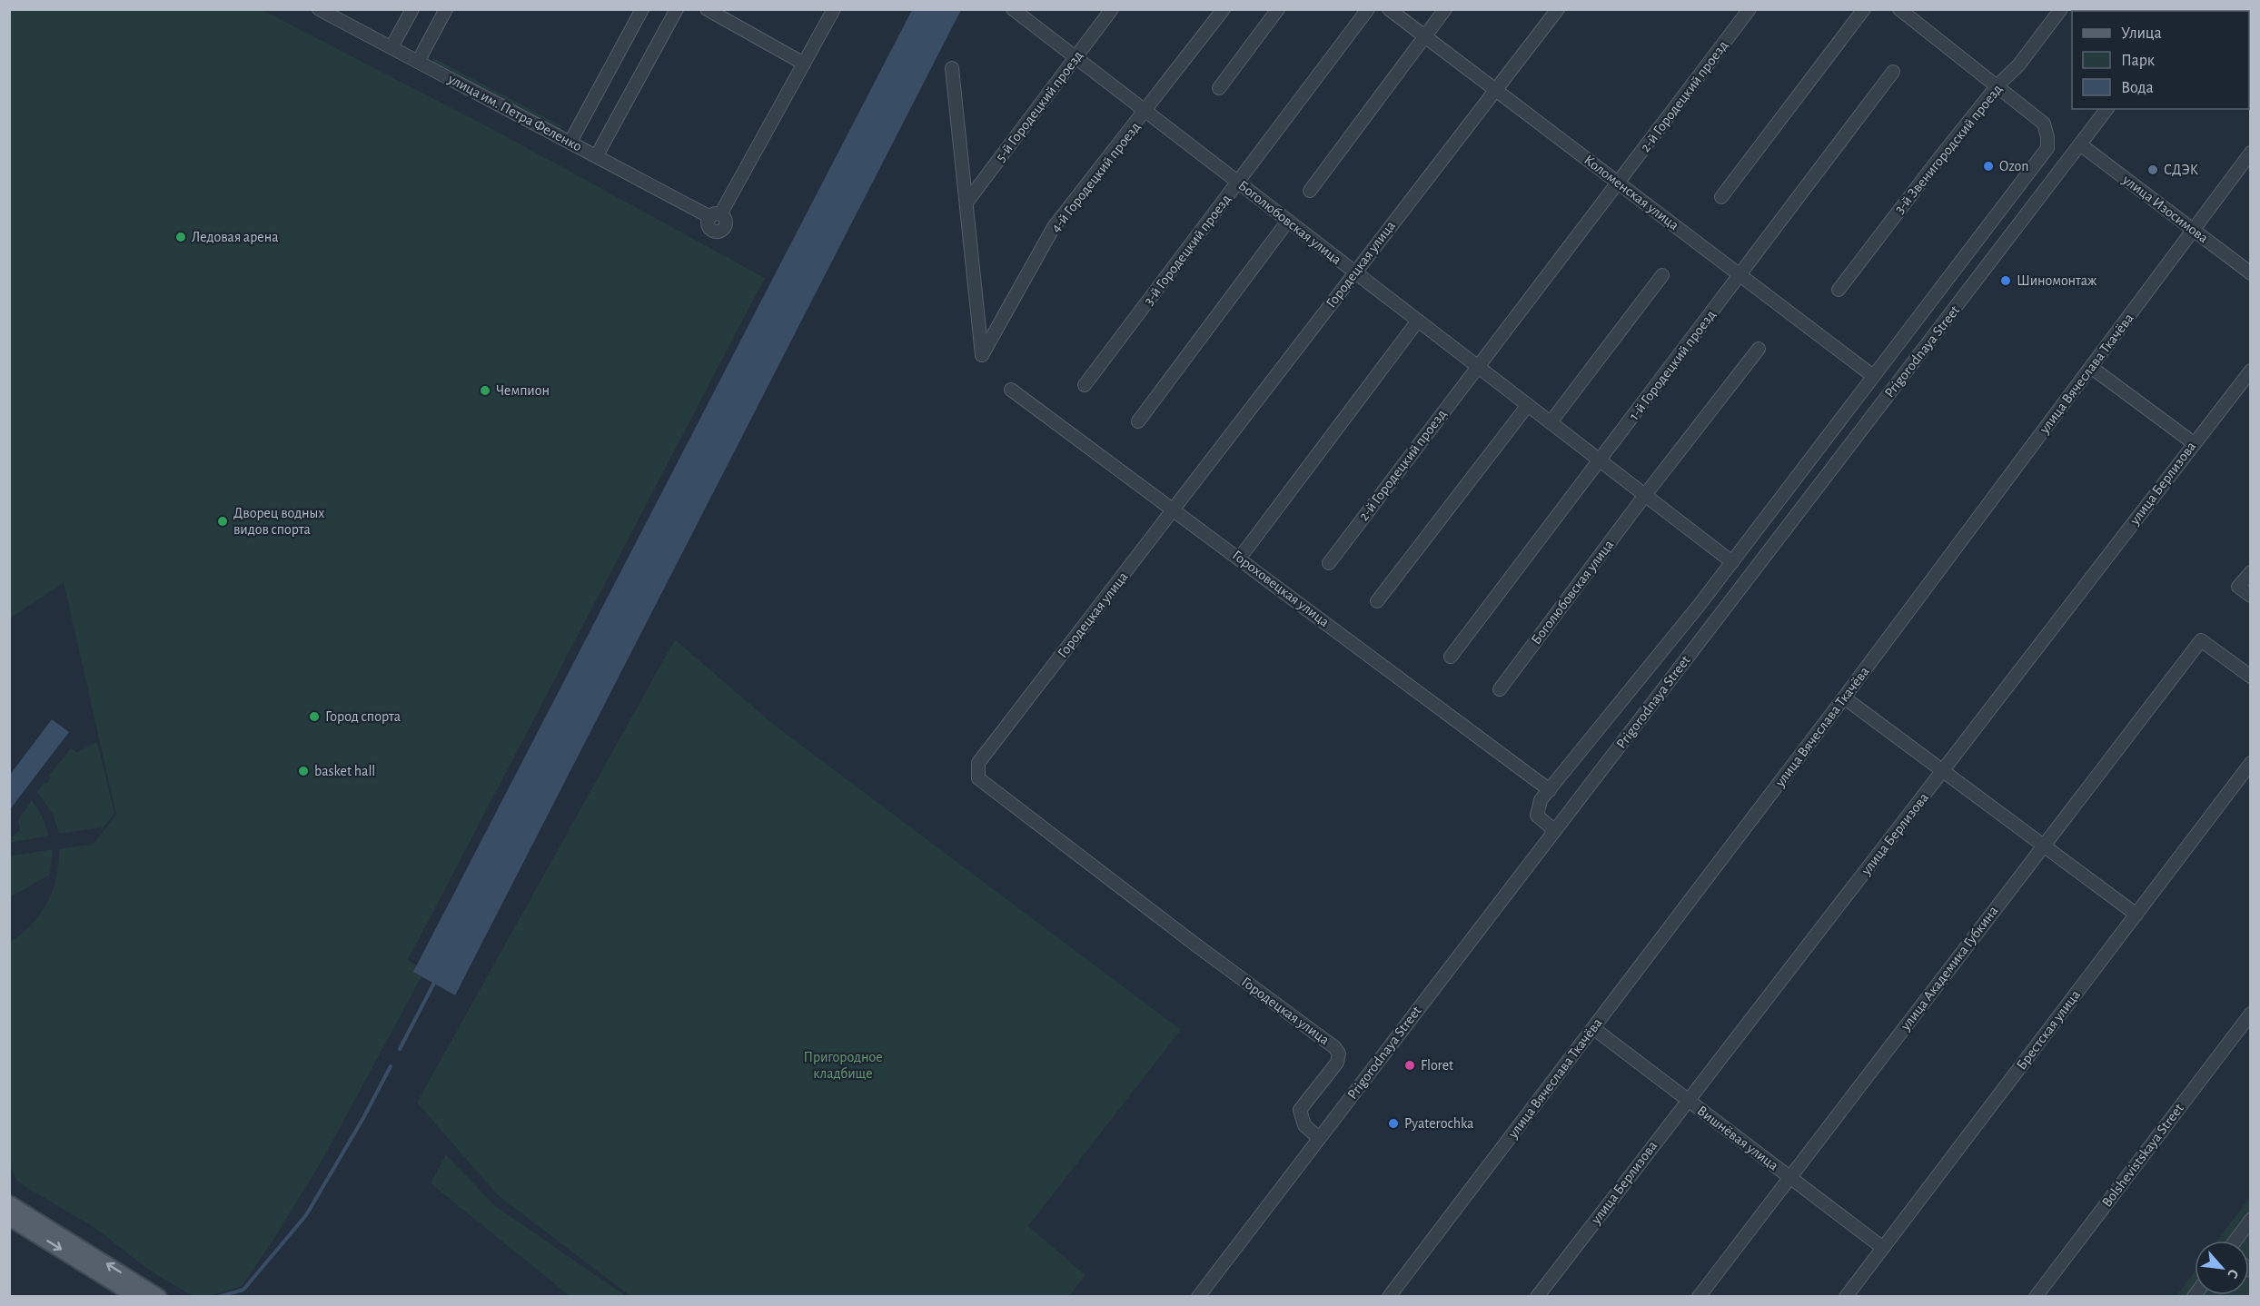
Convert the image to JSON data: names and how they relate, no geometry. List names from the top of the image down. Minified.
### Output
{"streets":{"street":["2-й Городецкий проезд","5-й Городецкий проезд","улица им. Петра Феленко","3-й Звенигородский проезд","4-й Городецкий проезд","Коломенская улица","улица Изосимова","Боголюбовская улица","3-й Городецкий проезд","Городецкая улица","Prigorodnaya Street","1-й Городецкий проезд","улица Вячеслава Ткачёва","улица Берлизова","Гороховецкая улица","улица Академика Губкина","Брестская улица","Вишнёвая улица","Bolshevistskaya Street"]},"crossings":[["2-й Городецкий проезд","Коломенская улица"],["2-й Городецкий проезд","Боголюбовская улица"],["5-й Городецкий проезд","4-й Городецкий проезд"],["5-й Городецкий проезд","Боголюбовская улица"],["4-й Городецкий проезд","Боголюбовская улица"],["Коломенская улица","Городецкая улица"],["Коломенская улица","1-й Городецкий проезд"],["улица Изосимова","Prigorodnaya Street"],["улица Изосимова","улица Вячеслава Ткачёва"],["Боголюбовская улица","3-й Городецкий проезд"],["Боголюбовская улица","Городецкая улица"],["Боголюбовская улица","1-й Городецкий проезд"],["Городецкая улица","Prigorodnaya Street"],["Городецкая улица","Гороховецкая улица"],["улица Вячеслава Ткачёва","Вишнёвая улица"],["улица Берлизова","Вишнёвая улица"],["улица Академика Губкина","Вишнёвая улица"],["Брестская улица","Вишнёвая улица"]],"parks":["Пригородное кладбище"],"places":["Ozon","СДЭК","Ледовая арена","Шиномонтаж","Чемпион","Дворец водных видов спорта","Город спорта","basket hall","Floret","Pyaterochka"],"legend":["Улица","Парк","Вода"],"north":"bottom right"}
